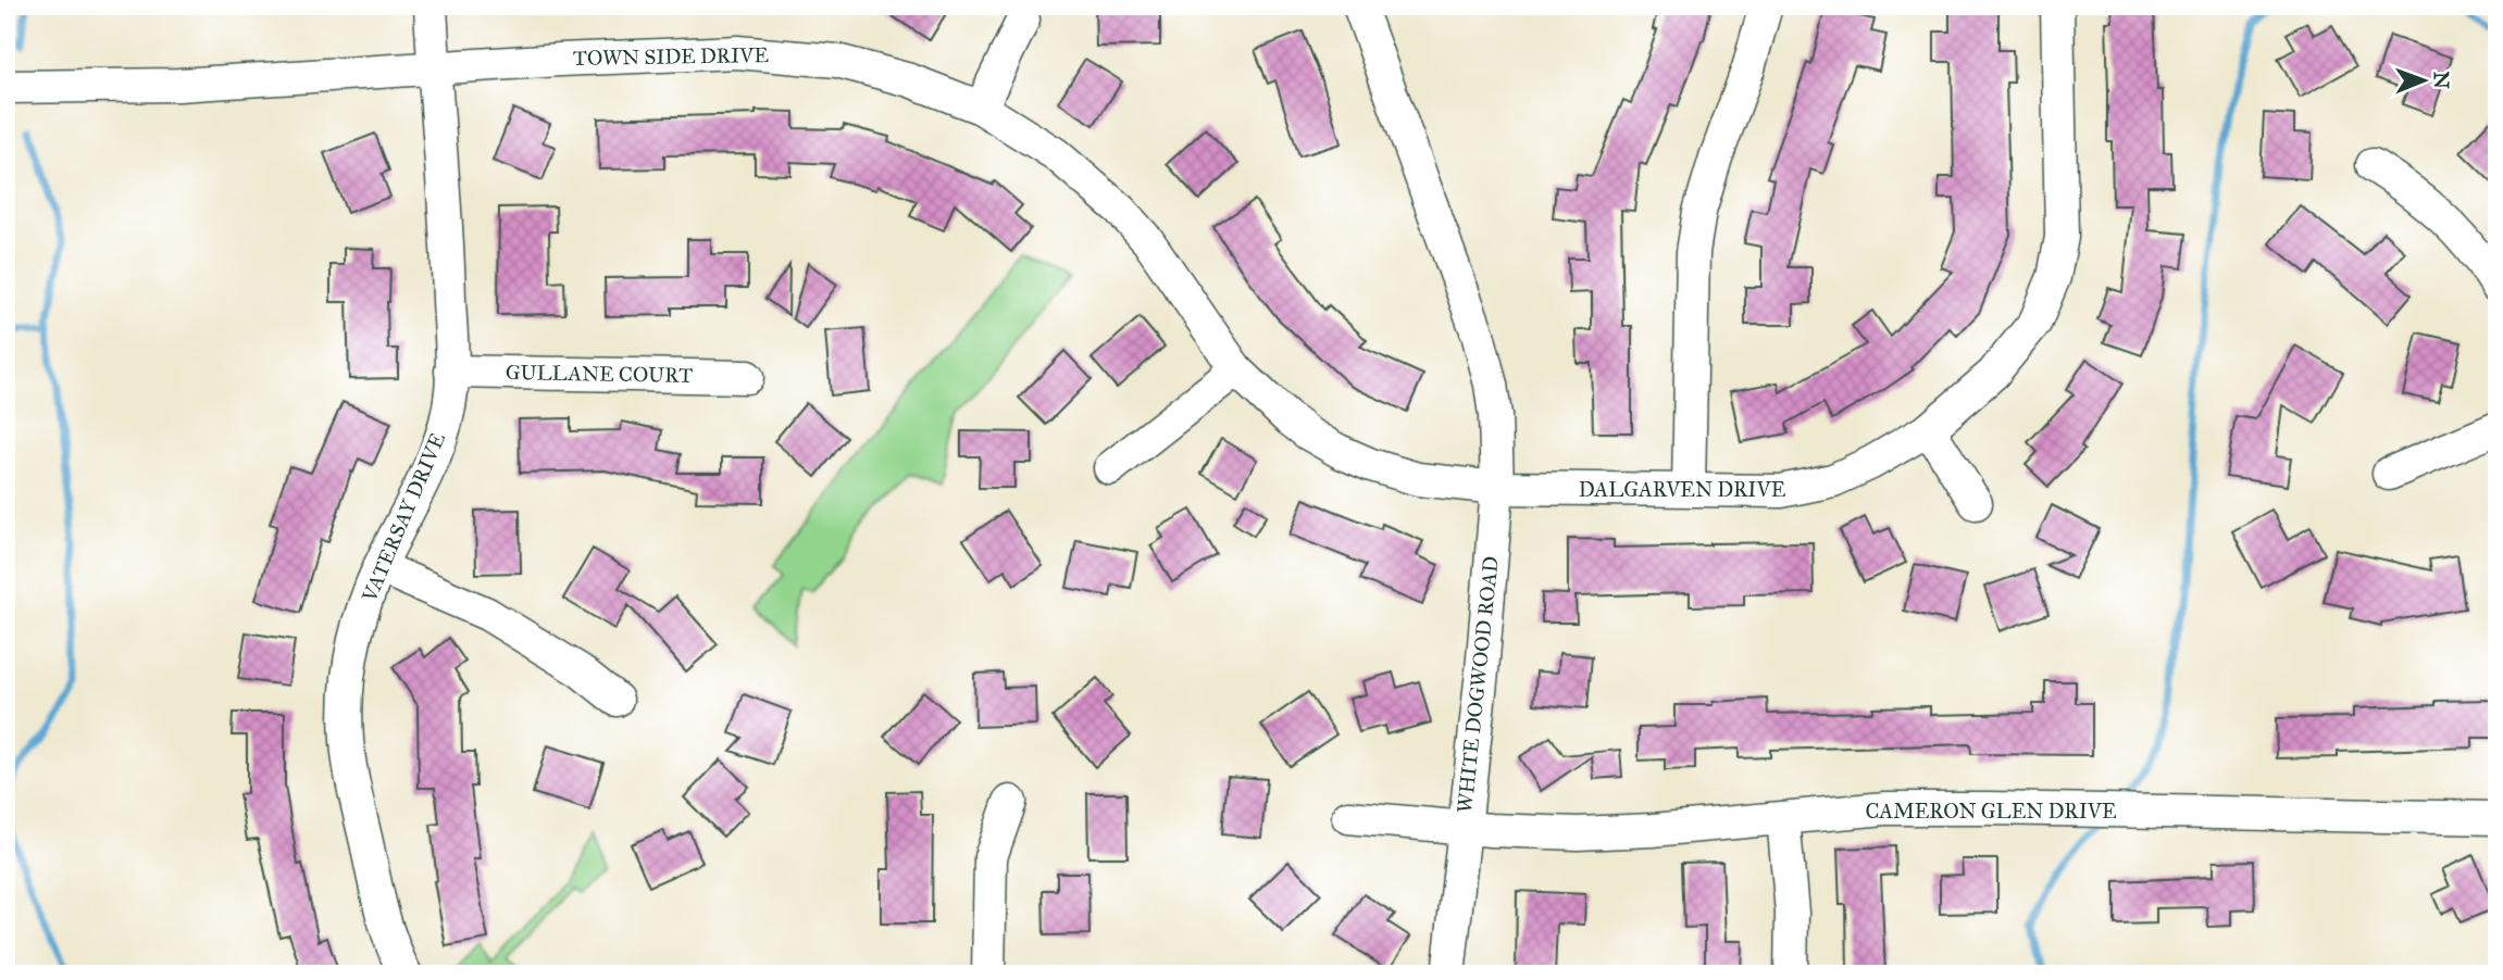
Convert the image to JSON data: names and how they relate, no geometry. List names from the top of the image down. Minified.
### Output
{"streets":{"street":["TOWN SIDE DRIVE","GULLANE COURT","DALGARVEN DRIVE","VATERSAY DRIVE","WHITE DOGWOOD ROAD","CAMERON GLEN DRIVE"]},"crossings":[["TOWN SIDE DRIVE","DALGARVEN DRIVE"],["TOWN SIDE DRIVE","VATERSAY DRIVE"],["TOWN SIDE DRIVE","WHITE DOGWOOD ROAD"],["GULLANE COURT","VATERSAY DRIVE"],["DALGARVEN DRIVE","WHITE DOGWOOD ROAD"],["WHITE DOGWOOD ROAD","CAMERON GLEN DRIVE"]],"north":"right"}
